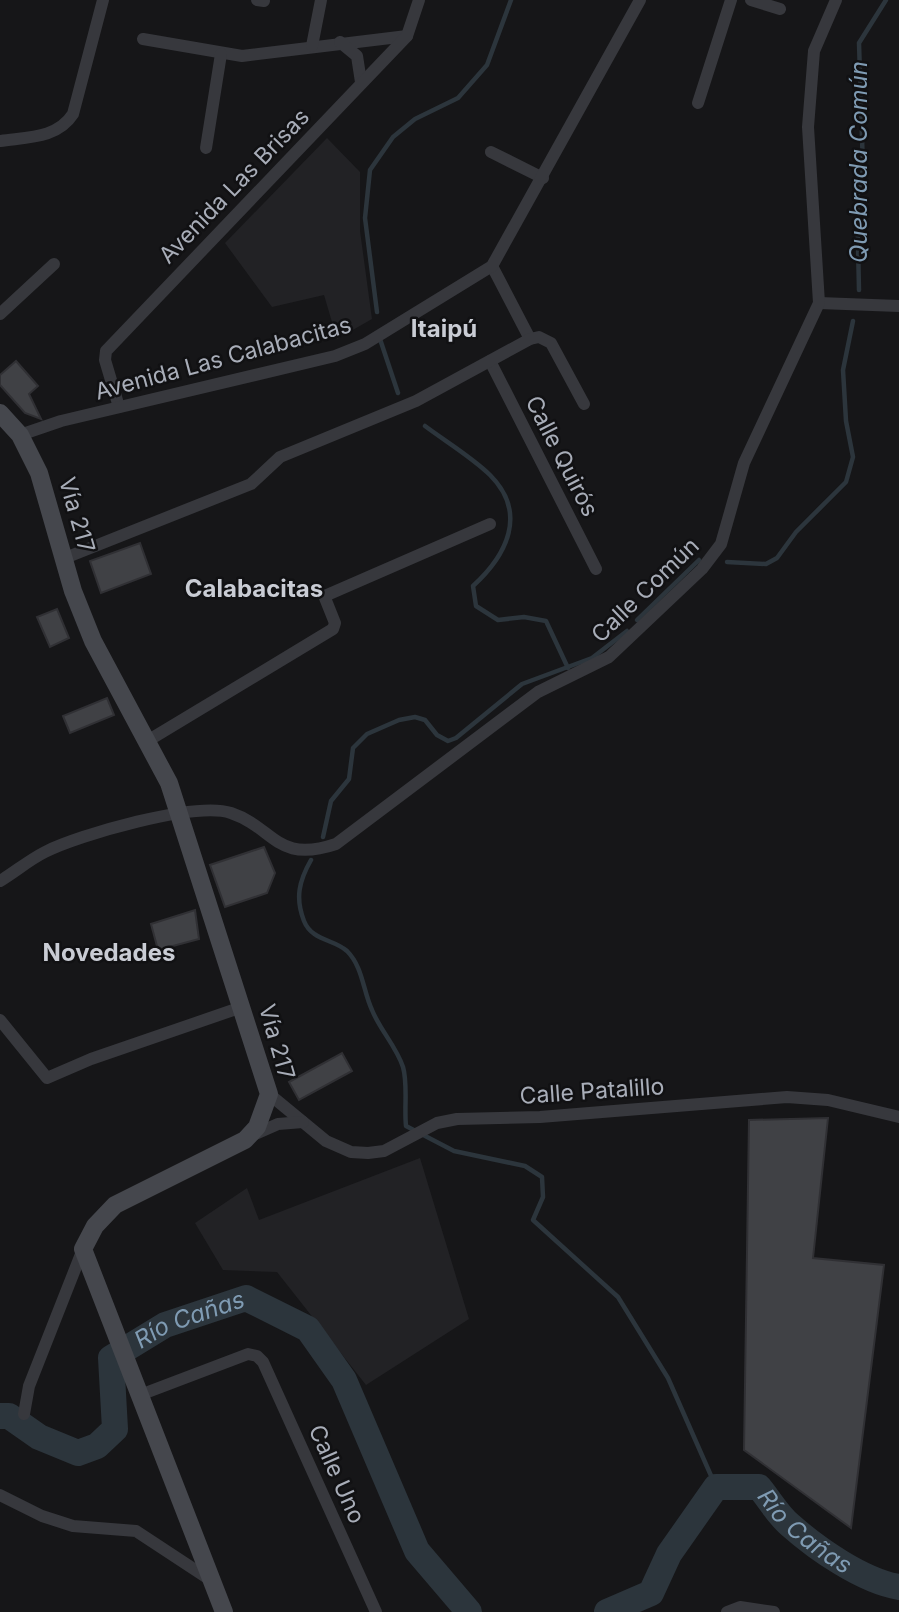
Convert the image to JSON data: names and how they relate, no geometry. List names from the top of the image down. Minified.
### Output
{"streets":{"main road":["Vía 217"],"street":["Avenida Las Brisas","Avenida Las Calabacitas","Calle Quirós","Calle Común","Calle Patalillo","Calle Uno"]},"crossings":[["Avenida Las Brisas","Avenida Las Calabacitas"],["Avenida Las Calabacitas","Vía 217"],["Vía 217","Calle Común"],["Vía 217","Calle Patalillo"]],"districts":["Itaipú","Calabacitas","Novedades"],"water":["Quebrada Común","Río Cañas"]}
